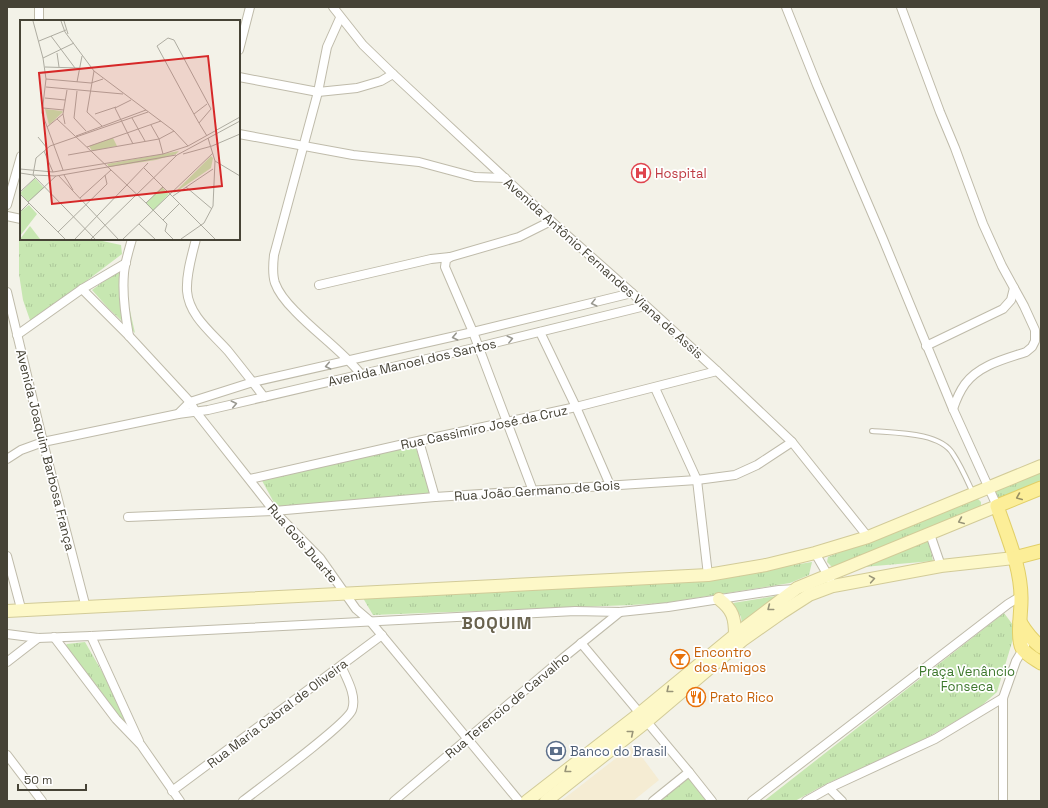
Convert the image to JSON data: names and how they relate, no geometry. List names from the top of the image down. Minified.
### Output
{"streets":{"street":["Avenida Antônio Fernandes Viana de Assis","Avenida Manoel dos Santos","Rua Cassimiro José da Cruz","Avenida Joaquim Barbosa França","Rua João Germano de Gois","Rua Gois Duarte","Rua Terencio de Carvalho","Rua Maria Cabral de Oliveira"]},"crossings":[["Avenida Antônio Fernandes Viana de Assis","Avenida Manoel dos Santos"],["Avenida Antônio Fernandes Viana de Assis","Rua Cassimiro José da Cruz"],["Avenida Antônio Fernandes Viana de Assis","Rua João Germano de Gois"],["Avenida Manoel dos Santos","Avenida Joaquim Barbosa França"],["Avenida Manoel dos Santos","Rua Gois Duarte"],["Rua Cassimiro José da Cruz","Rua Gois Duarte"],["Rua João Germano de Gois","Rua Gois Duarte"],["Rua Gois Duarte","Rua Terencio de Carvalho"],["Rua Gois Duarte","Rua Maria Cabral de Oliveira"]],"districts":["BOQUIM"],"parks":["Praça Venâncio Fonseca"],"places":{"hospital":["Hospital"],"bar":["Encontro dos Amigos"],"restaurant":["Prato Rico"],"bank":["Banco do Brasil"]},"scale_bar":"50 m"}
